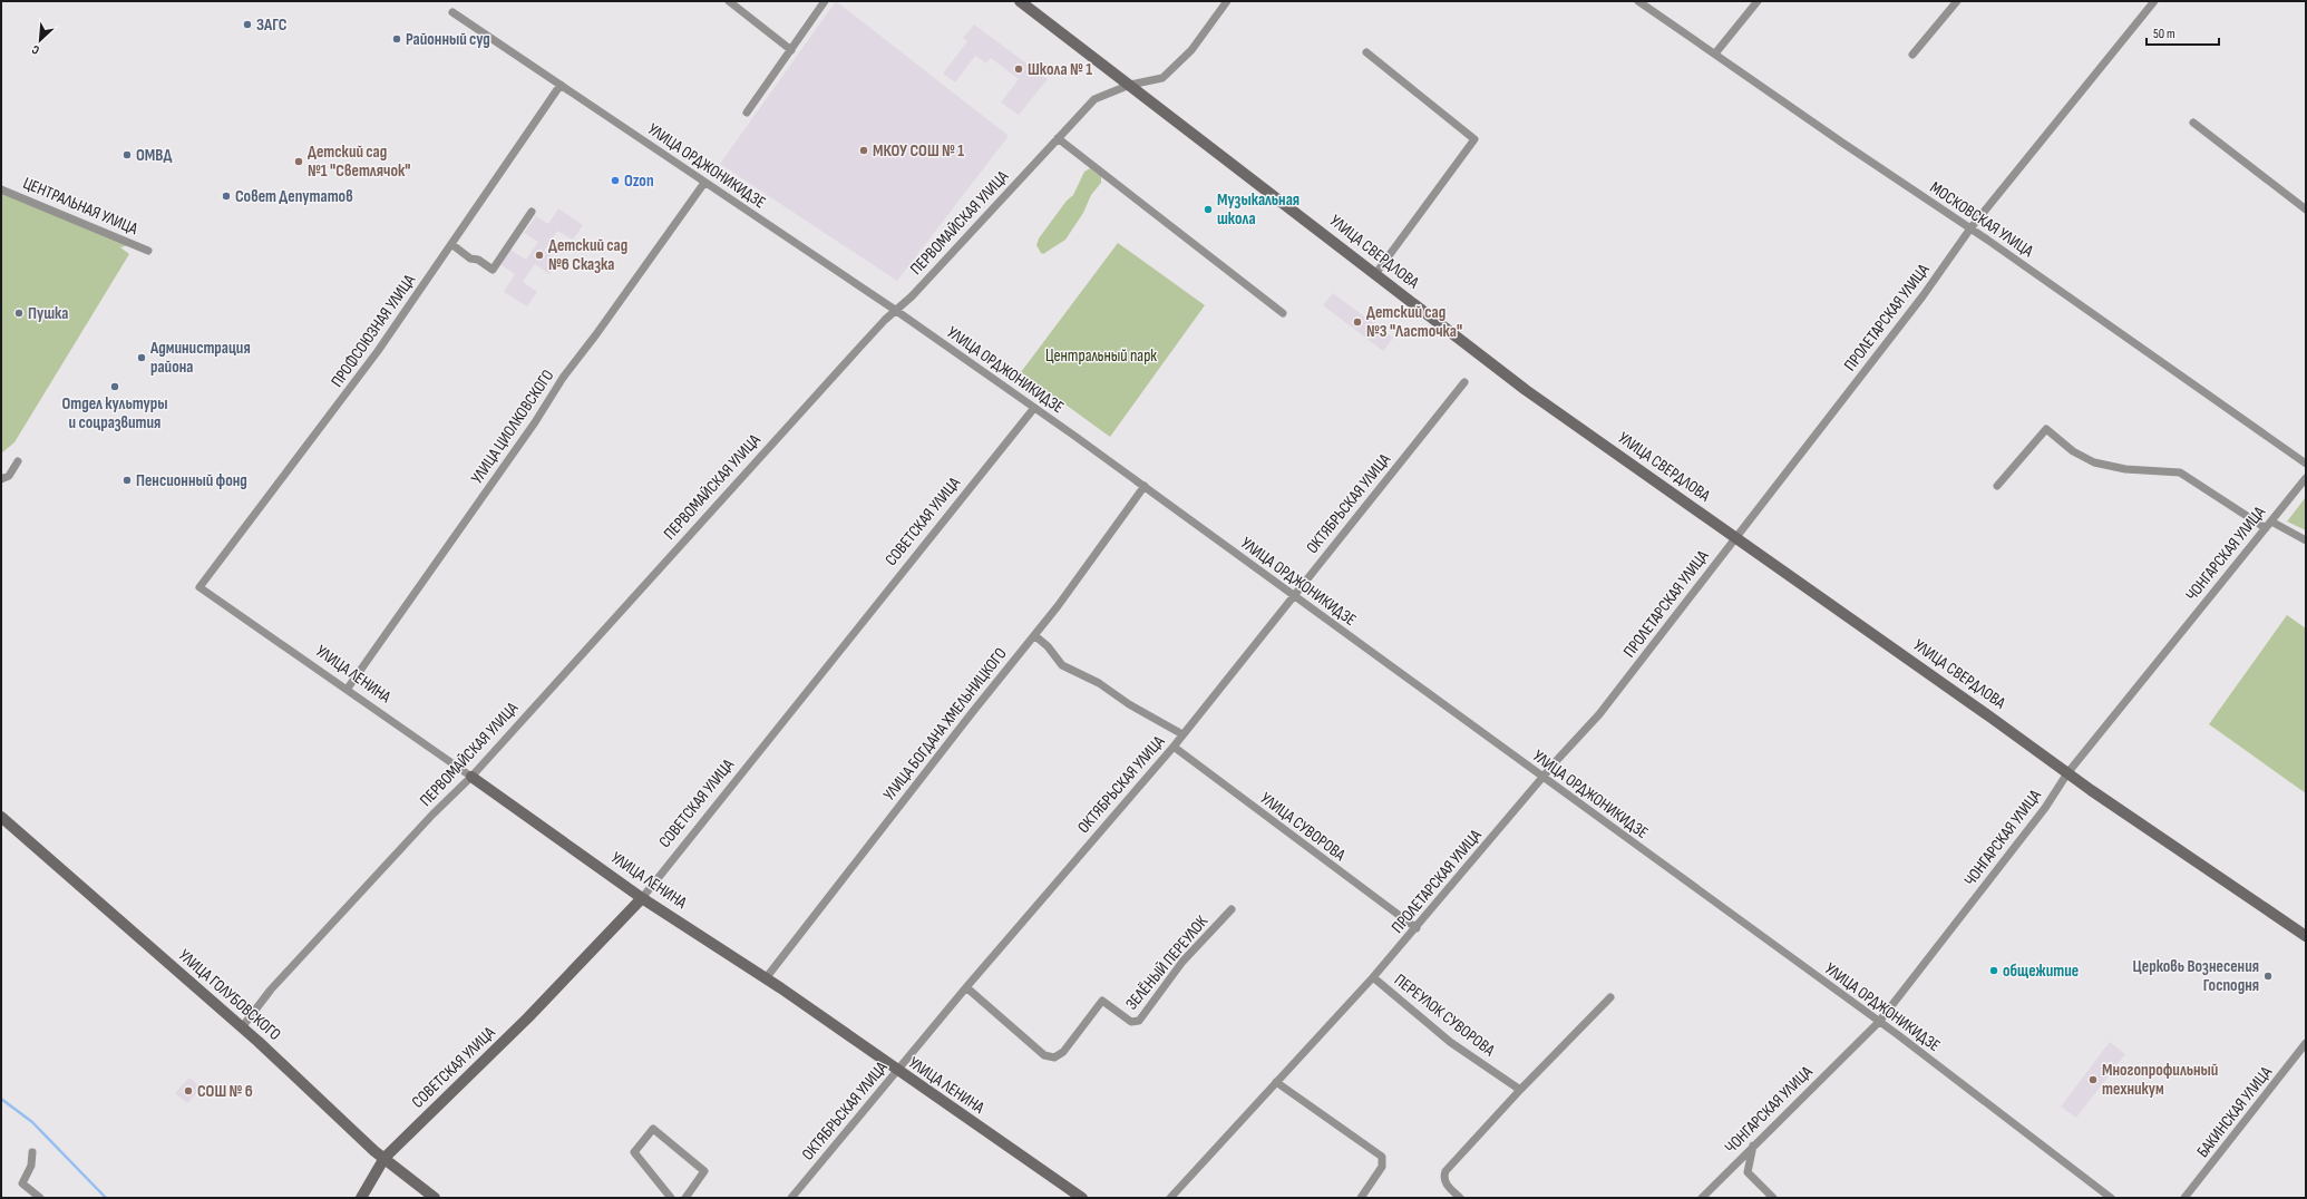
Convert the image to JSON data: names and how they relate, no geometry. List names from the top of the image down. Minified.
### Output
{"streets":{"street":["УЛИЦА ОРДЖОНИКИДЗЕ","ЦЕНТРАЛЬНАЯ УЛИЦА","МОСКОВСКАЯ УЛИЦА","ПЕРВОМАЙСКАЯ УЛИЦА","УЛИЦА СВЕРДЛОВА","ПРОЛЕТАРСКАЯ УЛИЦА","ПРОФСОЮЗНАЯ УЛИЦА","УЛИЦА ЦИОЛКОВСКОГО","ОКТЯБРЬСКАЯ УЛИЦА","СОВЕТСКАЯ УЛИЦА","ЧОНГАРСКАЯ УЛИЦА","УЛИЦА ЛЕНИНА","УЛИЦА БОГДАНА ХМЕЛЬНИЦКОГО","УЛИЦА СУВОРОВА","ЗЕЛЁНЫЙ ПЕРЕУЛОК","УЛИЦА ГОЛУБОВСКОГО","ПЕРЕУЛОК СУВОРОВА","БАКИНСКАЯ УЛИЦА"]},"crossings":[["УЛИЦА ОРДЖОНИКИДЗЕ","ПЕРВОМАЙСКАЯ УЛИЦА"],["УЛИЦА ОРДЖОНИКИДЗЕ","ПРОЛЕТАРСКАЯ УЛИЦА"],["УЛИЦА ОРДЖОНИКИДЗЕ","ПРОФСОЮЗНАЯ УЛИЦА"],["УЛИЦА ОРДЖОНИКИДЗЕ","УЛИЦА ЦИОЛКОВСКОГО"],["УЛИЦА ОРДЖОНИКИДЗЕ","ОКТЯБРЬСКАЯ УЛИЦА"],["УЛИЦА ОРДЖОНИКИДЗЕ","СОВЕТСКАЯ УЛИЦА"],["УЛИЦА ОРДЖОНИКИДЗЕ","ЧОНГАРСКАЯ УЛИЦА"],["УЛИЦА ОРДЖОНИКИДЗЕ","УЛИЦА БОГДАНА ХМЕЛЬНИЦКОГО"],["МОСКОВСКАЯ УЛИЦА","ПРОЛЕТАРСКАЯ УЛИЦА"],["ПЕРВОМАЙСКАЯ УЛИЦА","УЛИЦА СВЕРДЛОВА"],["ПЕРВОМАЙСКАЯ УЛИЦА","УЛИЦА ЛЕНИНА"],["ПЕРВОМАЙСКАЯ УЛИЦА","УЛИЦА ГОЛУБОВСКОГО"],["УЛИЦА СВЕРДЛОВА","ПРОЛЕТАРСКАЯ УЛИЦА"],["УЛИЦА СВЕРДЛОВА","ЧОНГАРСКАЯ УЛИЦА"],["ПРОЛЕТАРСКАЯ УЛИЦА","УЛИЦА СУВОРОВА"],["ПРОЛЕТАРСКАЯ УЛИЦА","ПЕРЕУЛОК СУВОРОВА"],["ПРОФСОЮЗНАЯ УЛИЦА","УЛИЦА ЛЕНИНА"],["УЛИЦА ЦИОЛКОВСКОГО","УЛИЦА ЛЕНИНА"],["ОКТЯБРЬСКАЯ УЛИЦА","УЛИЦА ЛЕНИНА"],["ОКТЯБРЬСКАЯ УЛИЦА","УЛИЦА СУВОРОВА"],["ОКТЯБРЬСКАЯ УЛИЦА","ЗЕЛЁНЫЙ ПЕРЕУЛОК"],["СОВЕТСКАЯ УЛИЦА","УЛИЦА ЛЕНИНА"],["СОВЕТСКАЯ УЛИЦА","УЛИЦА ГОЛУБОВСКОГО"],["УЛИЦА ЛЕНИНА","УЛИЦА БОГДАНА ХМЕЛЬНИЦКОГО"]],"parks":["Центральный парк"],"places":["ЗАГС","Районный суд","Школа № 1","МКОУ СОШ № 1","ОМВД","Детский сад №1 \"Светлячок\"","Ozon","Совет Депутатов","Музыкальная школа","Детский сад №6 Сказка","Пушка","Детский сад №3 \"Ласточка\"","Администрация района","Отдел культуры и соцразвития","Пенсионный фонд","общежитие","Церковь Вознесения Господня","Многопрофильный техникум","СОШ № 6"],"scale_bar":"50 m","north":"bottom left"}
